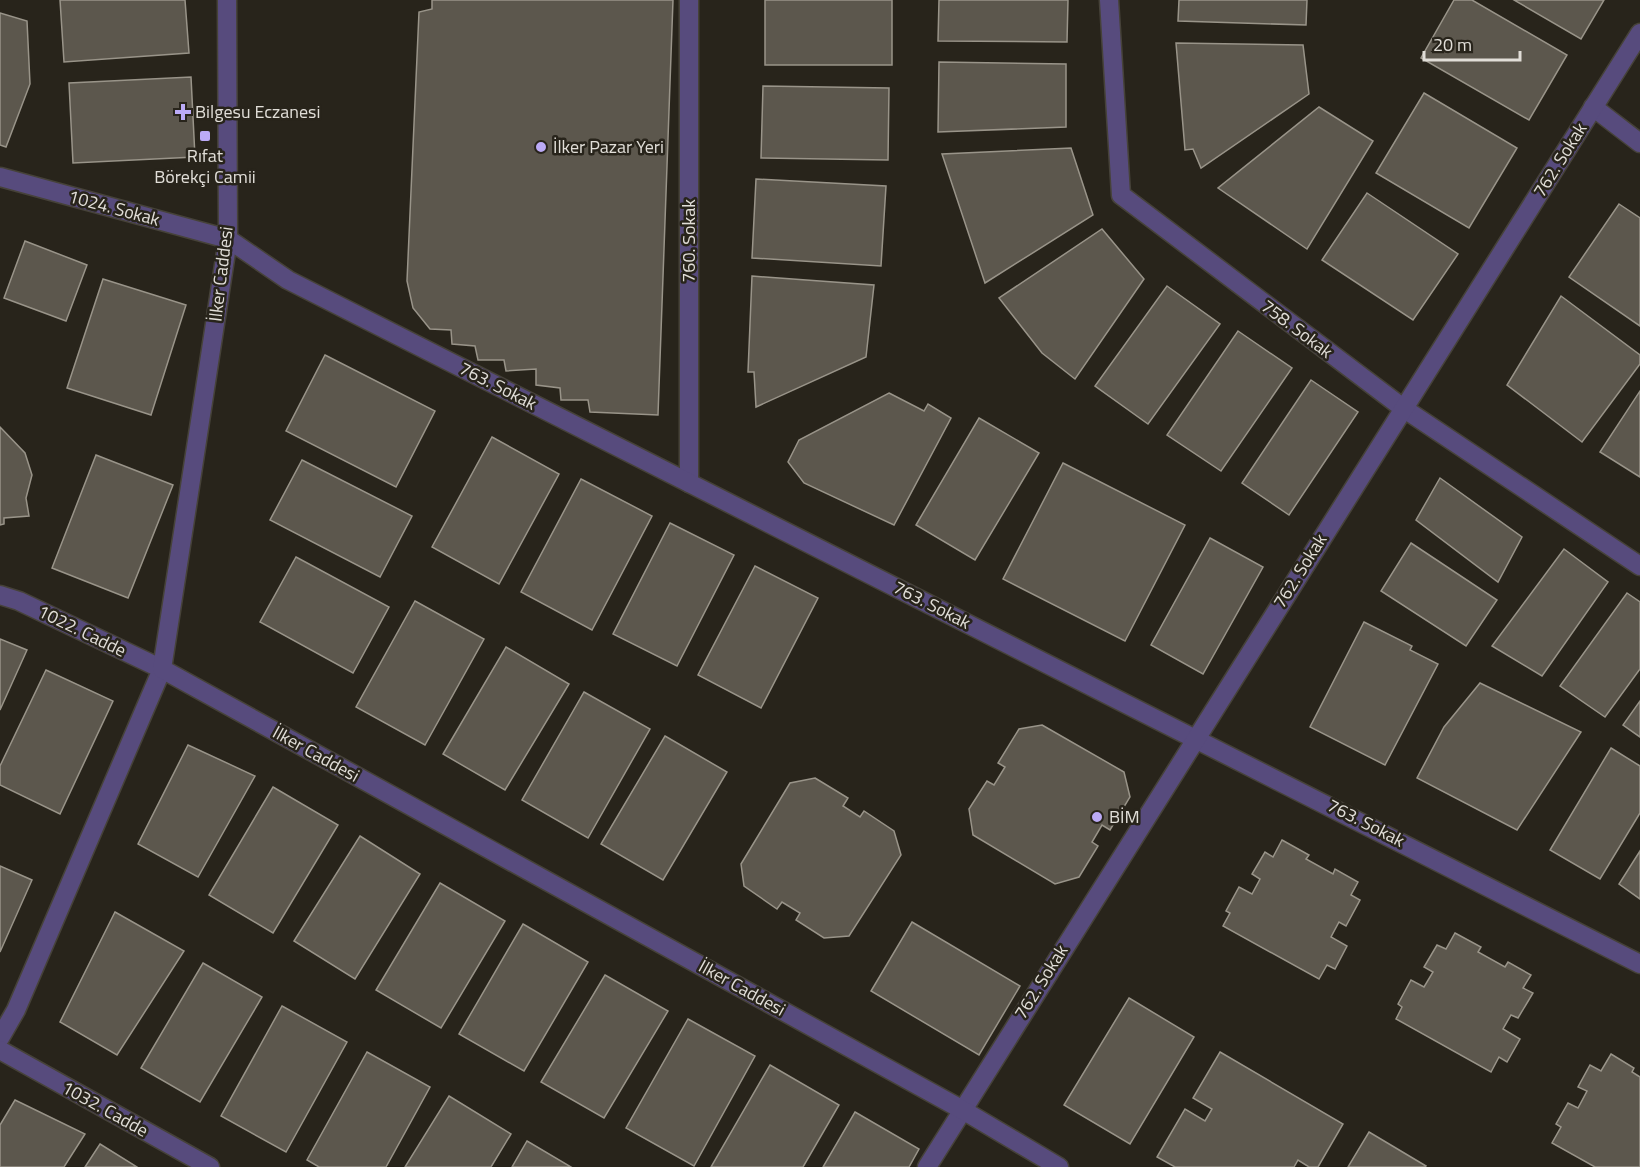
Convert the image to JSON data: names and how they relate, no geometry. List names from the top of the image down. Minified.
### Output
{"streets":{"street":["762. Sokak","1024. Sokak","760. Sokak","İlker Caddesi","758. Sokak","763. Sokak","1022. Cadde","1032. Cadde"]},"crossings":[["762. Sokak","İlker Caddesi"],["762. Sokak","758. Sokak"],["762. Sokak","763. Sokak"],["1024. Sokak","İlker Caddesi"],["1024. Sokak","763. Sokak"],["760. Sokak","763. Sokak"],["İlker Caddesi","763. Sokak"],["İlker Caddesi","1022. Cadde"]],"places":{"health":["Bilgesu Eczanesi"],"transit":["Rıfat Börekçi Camii"],"other":["İlker Pazar Yeri","BİM"]},"scale_bar":"20 m"}
